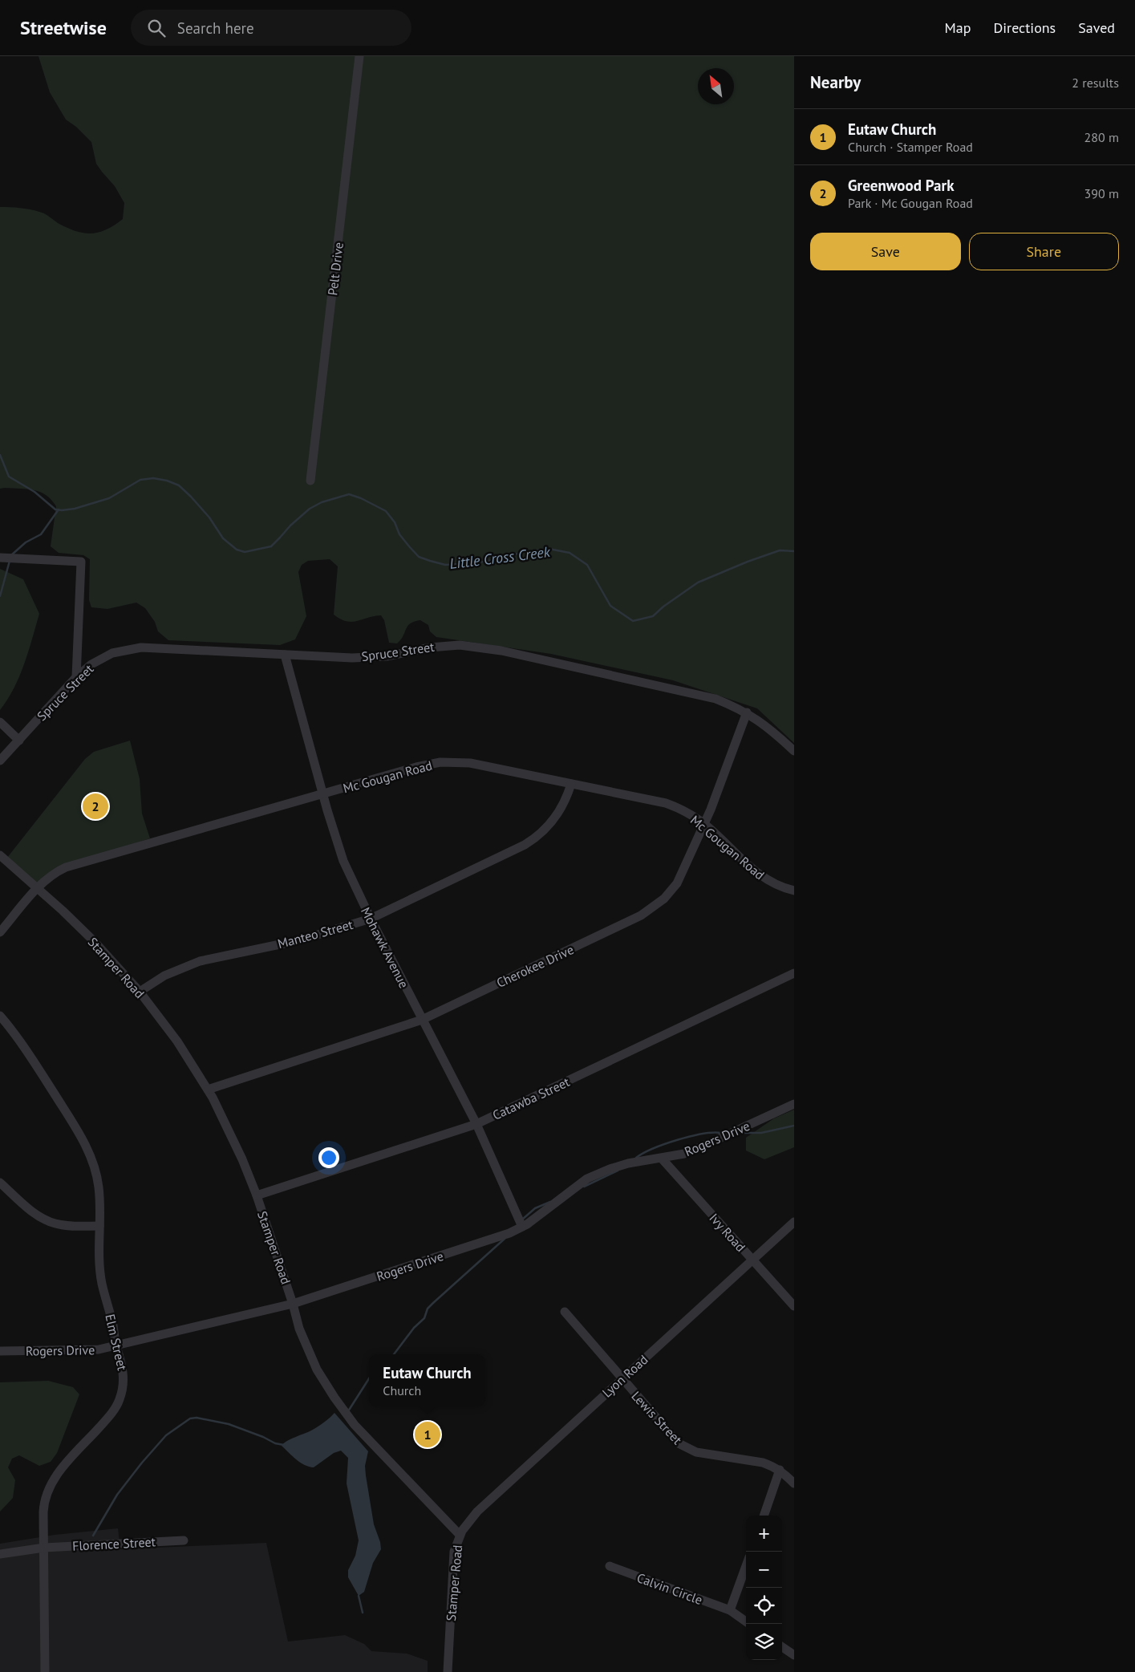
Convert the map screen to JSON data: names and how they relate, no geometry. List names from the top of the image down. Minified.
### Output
{"streets":{"street":["Pelt Drive","Spruce Street","Mc Gougan Road","Manteo Street","Mohawk Avenue","Cherokee Drive","Stamper Road","Catawba Street","Rogers Drive","Ivy Road","Elm Street","Lyon Road","Lewis Street","Florence Street","Calvin Circle"]},"crossings":[["Spruce Street","Mohawk Avenue"],["Spruce Street","Cherokee Drive"],["Mc Gougan Road","Manteo Street"],["Mc Gougan Road","Mohawk Avenue"],["Mc Gougan Road","Cherokee Drive"],["Mc Gougan Road","Stamper Road"],["Manteo Street","Mohawk Avenue"],["Manteo Street","Stamper Road"],["Mohawk Avenue","Cherokee Drive"],["Mohawk Avenue","Catawba Street"],["Mohawk Avenue","Rogers Drive"],["Cherokee Drive","Stamper Road"],["Stamper Road","Catawba Street"],["Stamper Road","Rogers Drive"],["Stamper Road","Lyon Road"],["Rogers Drive","Ivy Road"],["Rogers Drive","Elm Street"],["Ivy Road","Lyon Road"],["Elm Street","Florence Street"],["Lyon Road","Lewis Street"]],"water":["Little Cross Creek"],"north":"top left","page":{"header":"Streetwise","search":"Search here","nav":["Map","Directions","Saved"],"heading":["Nearby","2 results"],"list":[{"mark":"1","name":"Eutaw Church","note":"Church · Stamper Road","value":"280 m"},{"mark":"2","name":"Greenwood Park","note":"Park · Mc Gougan Road","value":"390 m"}],"buttons":["Save","Share"],"pins":["2","1"],"popup":["Eutaw Church","Church"],"map_buttons":["+","−"]}}
